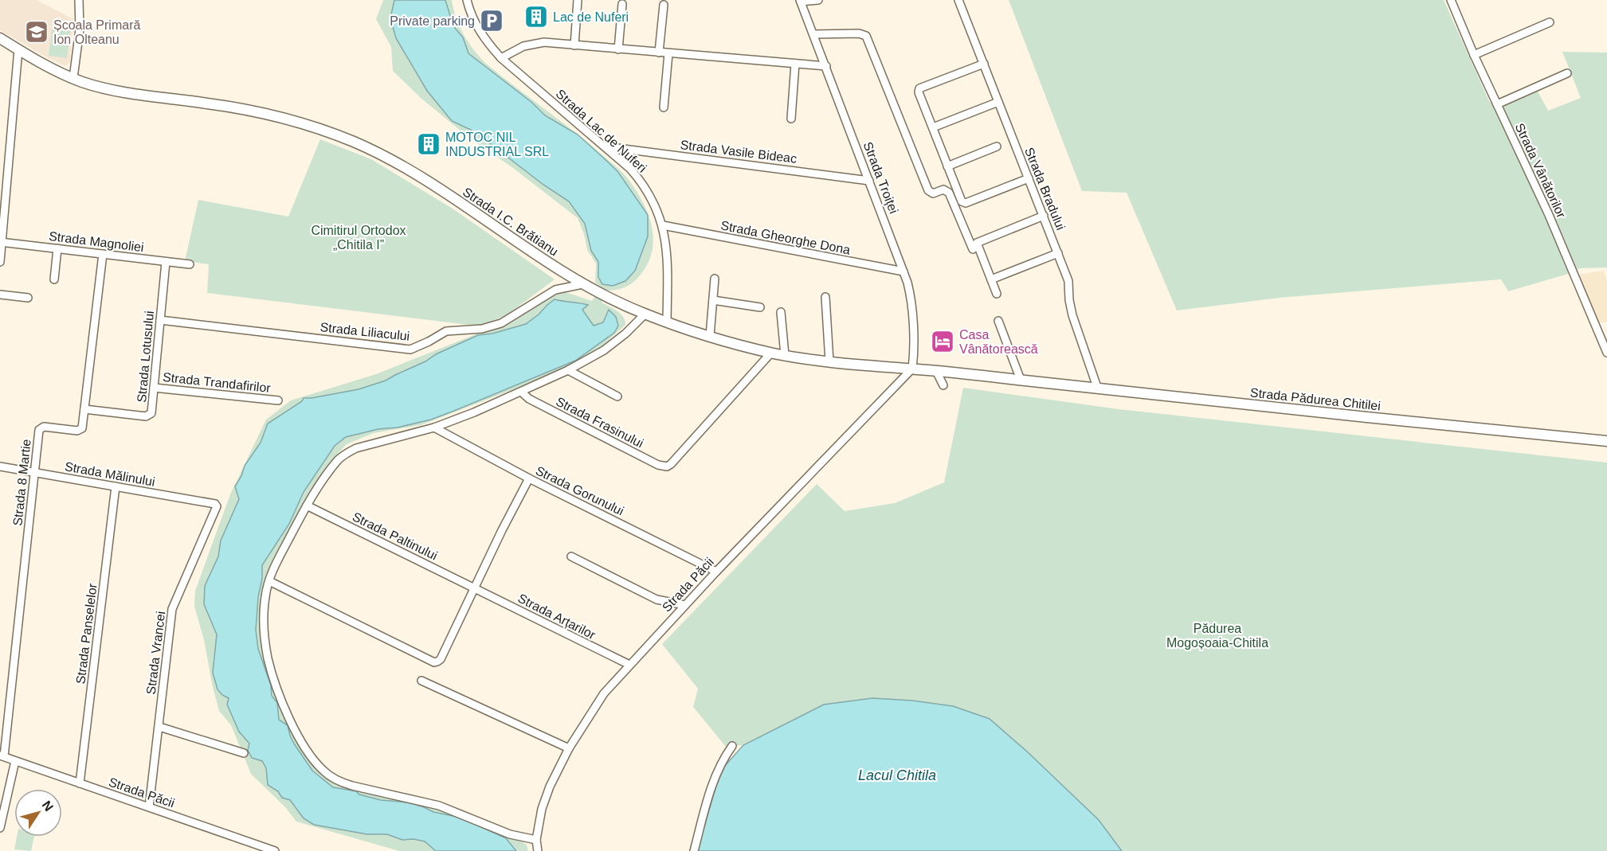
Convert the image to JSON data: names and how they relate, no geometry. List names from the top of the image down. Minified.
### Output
{"streets":{"main road":["Strada I.C. Brătianu","Strada Pădurea Chitilei"],"street":["Strada Lac de Nuferi","Strada Vasile Bideac","Strada Vânătorilor","Strada Troiței","Strada Bradului","Strada Gheorghe Dona","Strada Magnoliei","Strada Liliacului","Strada Lotusului","Strada Trandafirilor","Strada Frasinului","Strada Mălinului","Strada 8 Martie","Strada Gorunului","Strada Paltinului","Strada Păcii","Strada Arțarilor","Strada Panselelor","Strada Vrancei"]},"crossings":[["Strada Lac de Nuferi","Strada Vasile Bideac"],["Strada Lac de Nuferi","Strada I.C. Brătianu"],["Strada Lac de Nuferi","Strada Gheorghe Dona"],["Strada Vasile Bideac","Strada Troiței"],["Strada Troiței","Strada I.C. Brătianu"],["Strada Troiței","Strada Gheorghe Dona"],["Strada Troiței","Strada Păcii"],["Strada Bradului","Strada Pădurea Chitilei"],["Strada I.C. Brătianu","Strada Liliacului"],["Strada I.C. Brătianu","Strada Pădurea Chitilei"],["Strada I.C. Brătianu","Strada Frasinului"],["Strada I.C. Brătianu","Strada Păcii"],["Strada Magnoliei","Strada Lotusului"],["Strada Magnoliei","Strada 8 Martie"],["Strada Liliacului","Strada Lotusului"],["Strada Lotusului","Strada Trandafirilor"],["Strada Lotusului","Strada 8 Martie"],["Strada Mălinului","Strada 8 Martie"],["Strada Mălinului","Strada Panselelor"],["Strada Mălinului","Strada Vrancei"],["Strada 8 Martie","Strada Păcii"],["Strada Gorunului","Strada Păcii"],["Strada Paltinului","Strada Arțarilor"],["Strada Păcii","Strada Arțarilor"],["Strada Păcii","Strada Panselelor"],["Strada Păcii","Strada Vrancei"]],"water":["Lacul Chitila"],"parks":["Cimitirul Ortodox „Chitila I”","Pădurea Mogoșoaia-Chitila"],"places":{"building":["Lac de Nuferi","MOTOC NIL INDUSTRIAL SRL"],"parking":["Private parking"],"school or university":["Școala Primară Ion Olteanu"],"hotel":["Casa Vânătorească"]},"north":"top right"}
